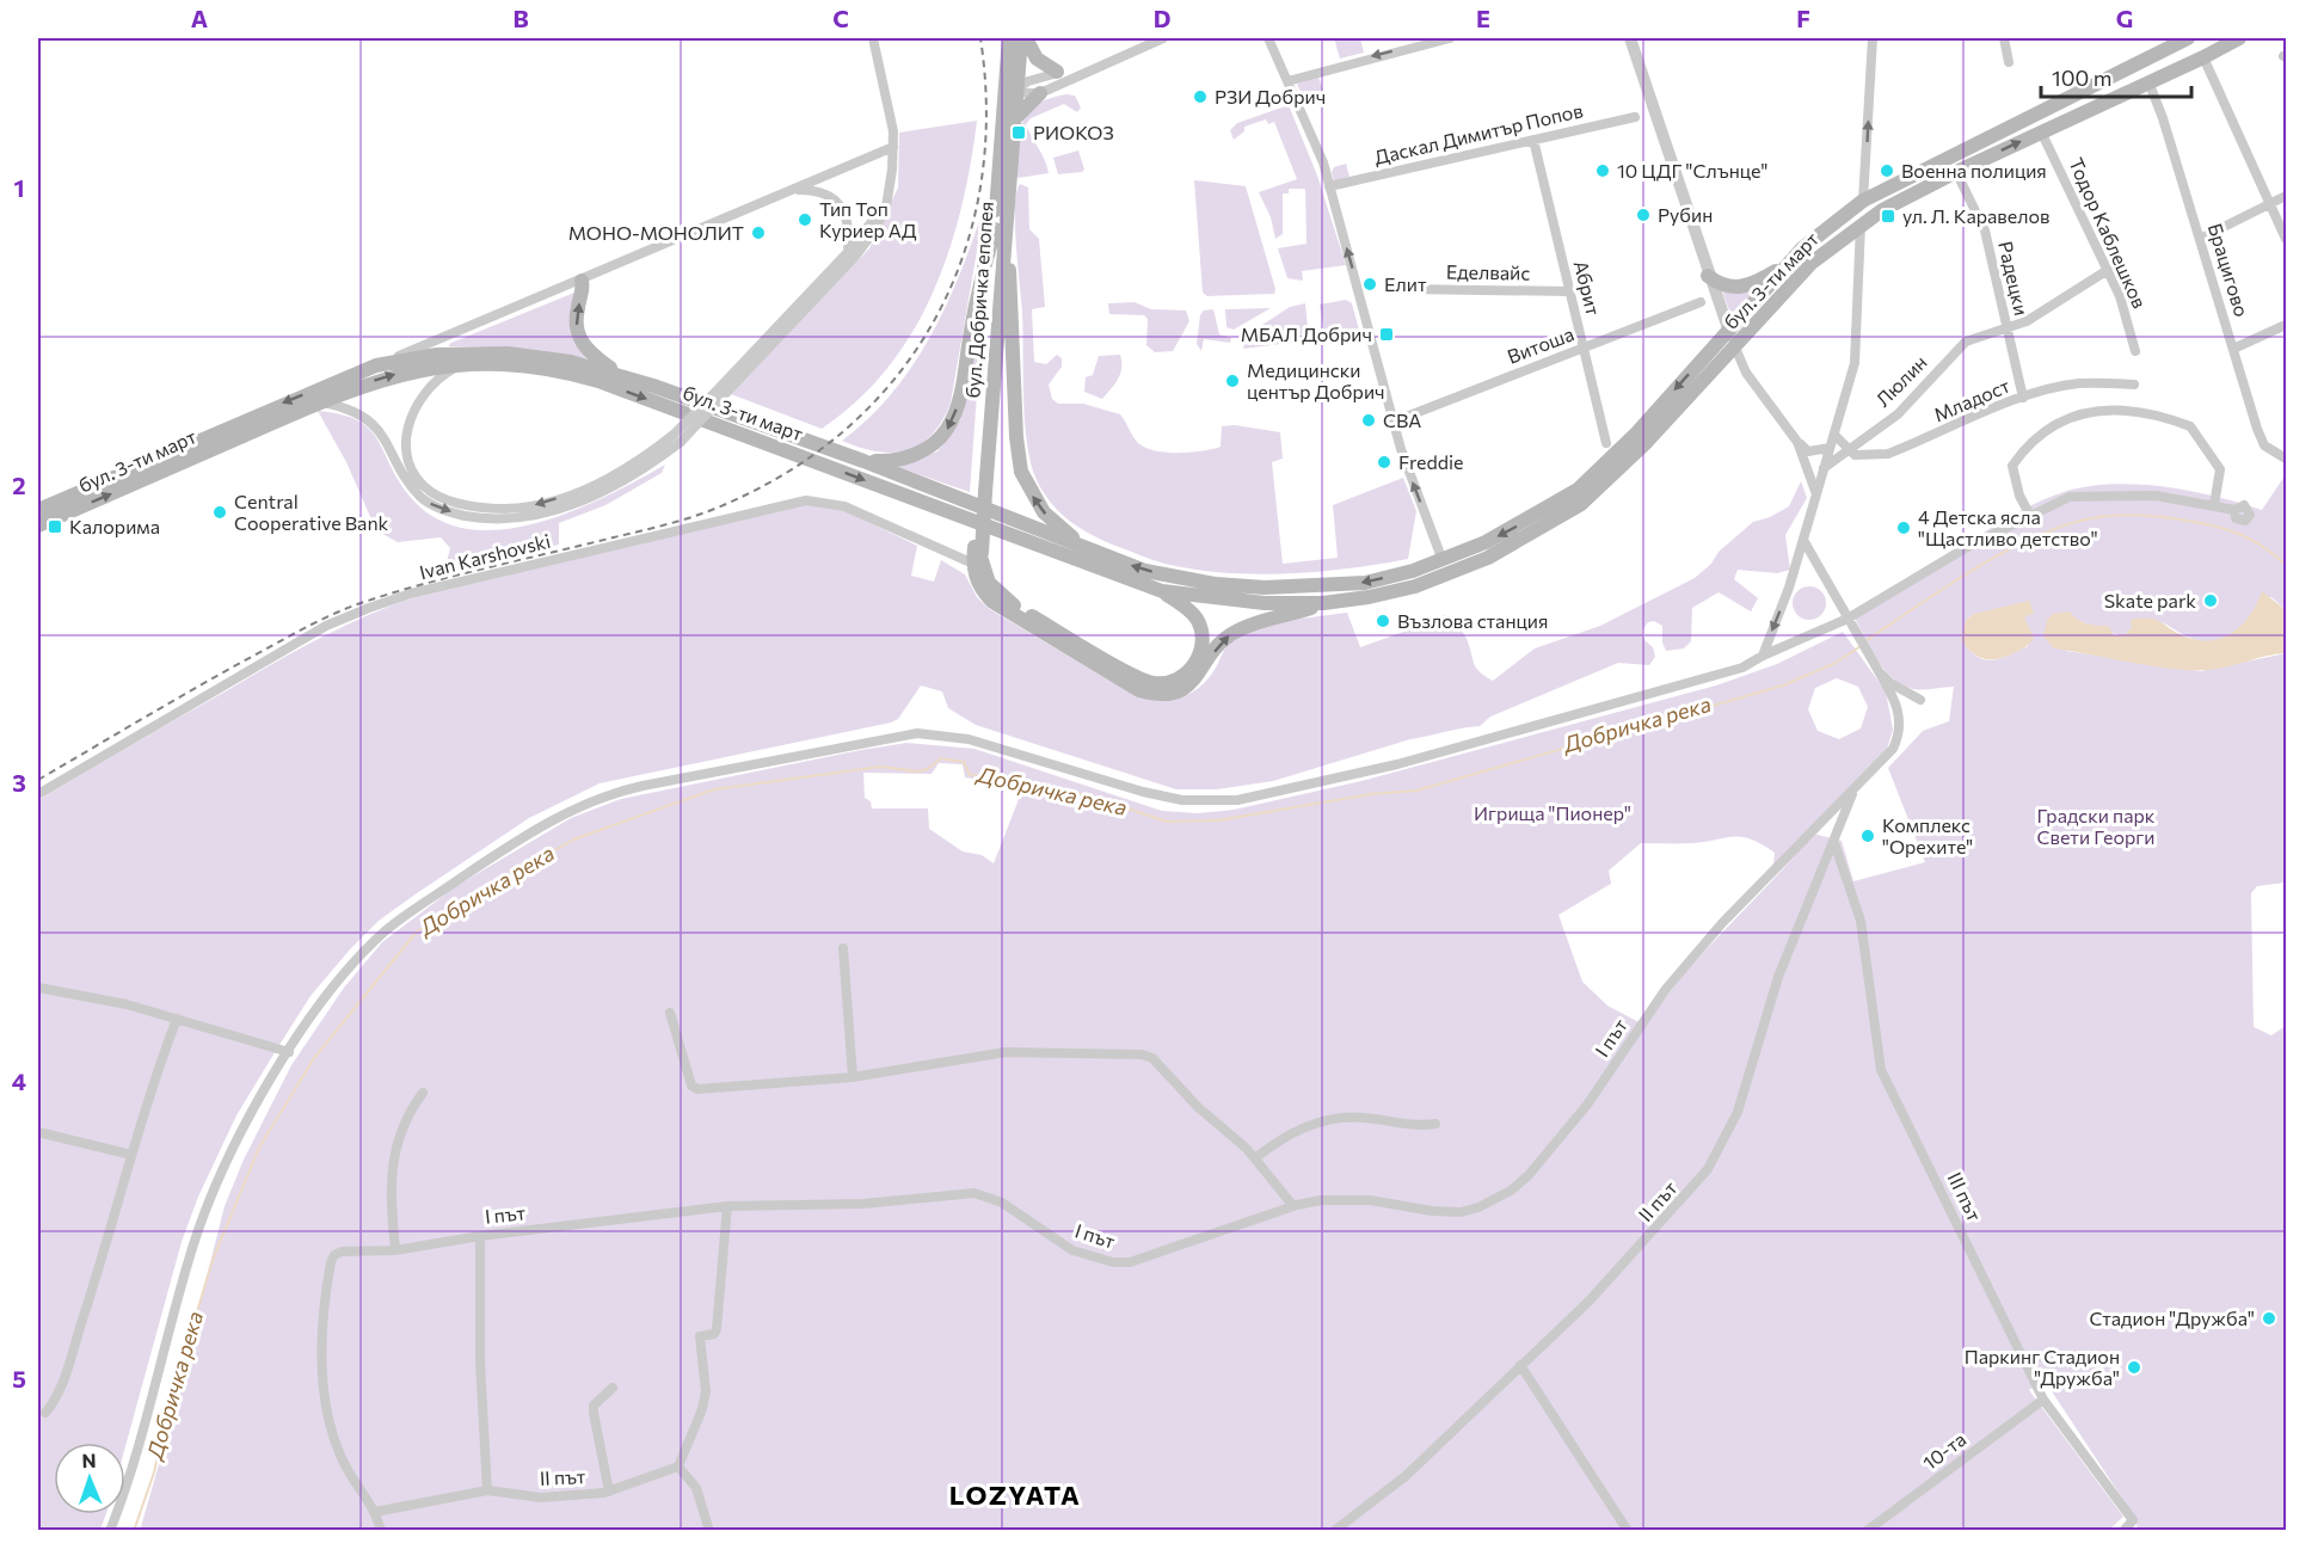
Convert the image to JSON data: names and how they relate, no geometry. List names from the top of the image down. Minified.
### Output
{"streets":{"main road":["бул. 3-ти март","бул. Добричка епопея"],"street":["Даскал Димитър Попов","Тодор Каблешков","Брацигово","Еделвайс","Радецки","Абрит","Витоша","Люлин","Младост","Ivan Karshovski","І път","ІІІ път","ІІ път","10-та"]},"crossings":[["Даскал Димитър Попов","Абрит"],["Тодор Каблешков","бул. 3-ти март"],["Тодор Каблешков","Люлин"],["Брацигово","бул. 3-ти март"],["Еделвайс","Абрит"],["Радецки","бул. 3-ти март"],["Радецки","Люлин"],["Радецки","Младост"],["Абрит","Витоша"],["бул. Добричка епопея","Ivan Karshovski"],["Люлин","Младост"],["І път","ІІ път"],["ІІІ път","ІІ път"],["ІІІ път","10-та"]],"districts":["LOZYATA"],"water":["Добричка река"],"parks":["Игрища \"Пионер\"","Градски парк Свети Георги"],"places":{"other":["РЗИ Добрич","10 ЦДГ \"Слънце\"","Военна полиция","Рубин","Тип Топ Куриер АД","МОНО-МОНОЛИТ","Елит","Медицински център Добрич","CBA","Freddie","Central Cooperative Bank","4 Детска ясла \"Щастливо детство\"","Skate park","Възлова станция","Комплекс \"Орехите\"","Стадион \"Дружба\"","Паркинг Стадион \"Дружба\""],"transit":["РИОКОЗ","ул. Л. Каравелов","МБАЛ Добрич","Калорима"]},"scale_bar":"100 m","north":"top","grid":{"columns":["A","B","C","D","E","F","G"],"rows":["1","2","3","4","5"]}}
